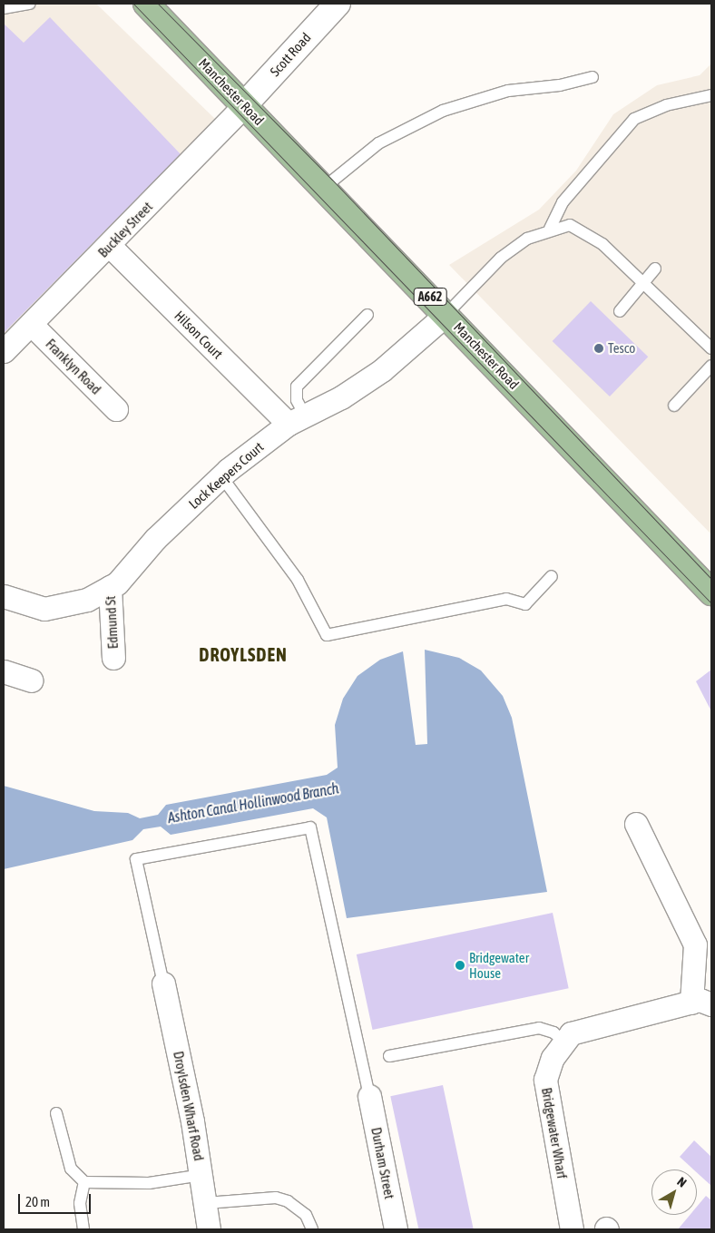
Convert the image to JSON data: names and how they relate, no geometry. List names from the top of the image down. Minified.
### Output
{"streets":{"main road":["Manchester Road","A662"],"street":["Scott Road","Buckley Street","Hilson Court","Franklyn Road","Lock Keepers Court","Edmund St","Droylsden Wharf Road","Bridgewater Wharf","Durham Street"]},"crossings":[["Scott Road","Manchester Road"],["Scott Road","Buckley Street"],["Manchester Road","Buckley Street"],["Manchester Road","Lock Keepers Court"],["Buckley Street","Hilson Court"],["Buckley Street","Franklyn Road"],["Hilson Court","Lock Keepers Court"],["Lock Keepers Court","Edmund St"]],"districts":["DROYLSDEN"],"water":["Ashton Canal Hollinwood Branch"],"places":["Tesco","Bridgewater House"],"scale_bar":"20 m","north":"top right"}
